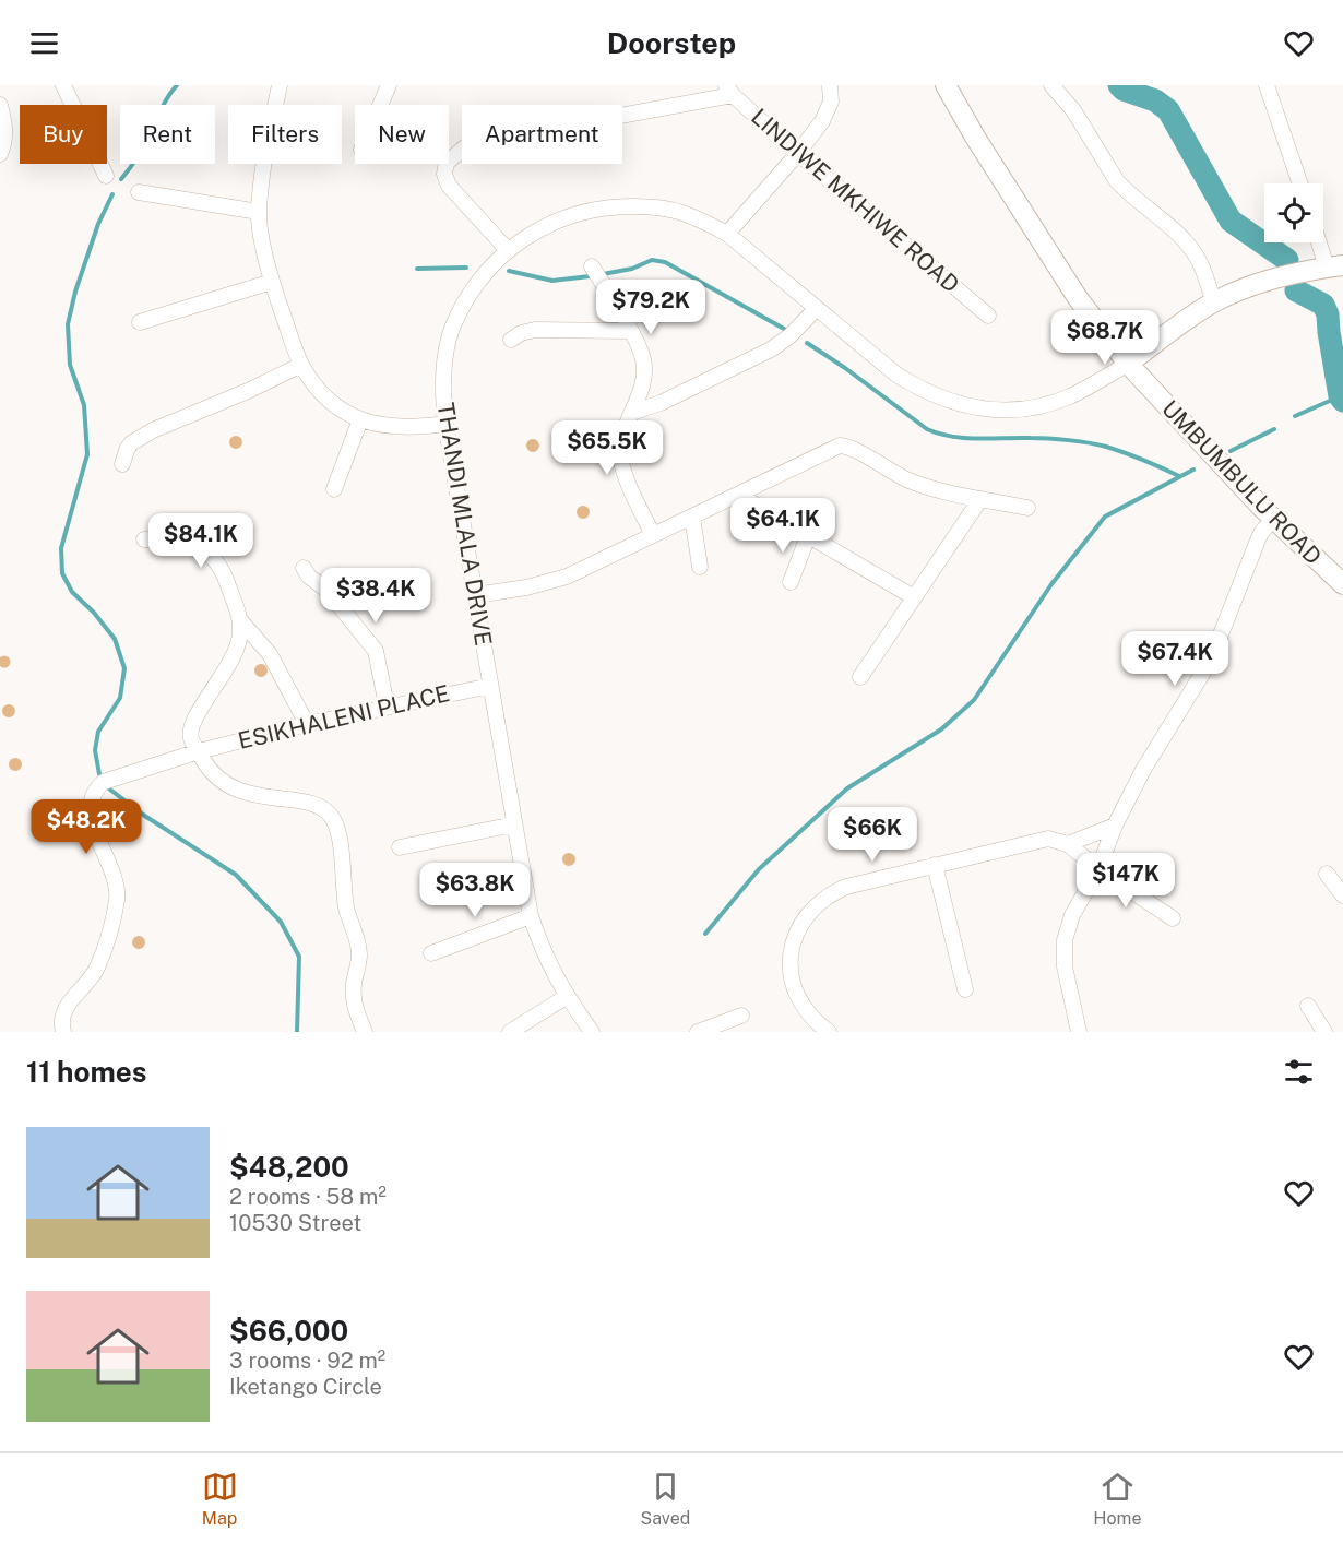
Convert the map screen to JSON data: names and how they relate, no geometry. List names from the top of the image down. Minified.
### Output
{"streets":{"main road":["UMBUMBULU ROAD"],"street":["LINDIWE MKHIWE ROAD","THANDI MLALA DRIVE","ESIKHALENI PLACE"]},"crossings":[["UMBUMBULU ROAD","THANDI MLALA DRIVE"],["THANDI MLALA DRIVE","ESIKHALENI PLACE"]],"page":{"header":"Doorstep","chip":["Buy","Rent","Filters","New","Apartment"],"price":["$79.2K","$68.7K","$65.5K","$64.1K","$84.1K","$38.4K","$67.4K","$48.2K","$66K","$147K","$63.8K"],"heading":"11 homes","list":[{"name":"$48,200","note":"2 rooms · 58 m² · 10530 Street"},{"name":"$66,000","note":"3 rooms · 92 m² · Iketango Circle"}],"tabs":["Map","Saved","Home"]}}
